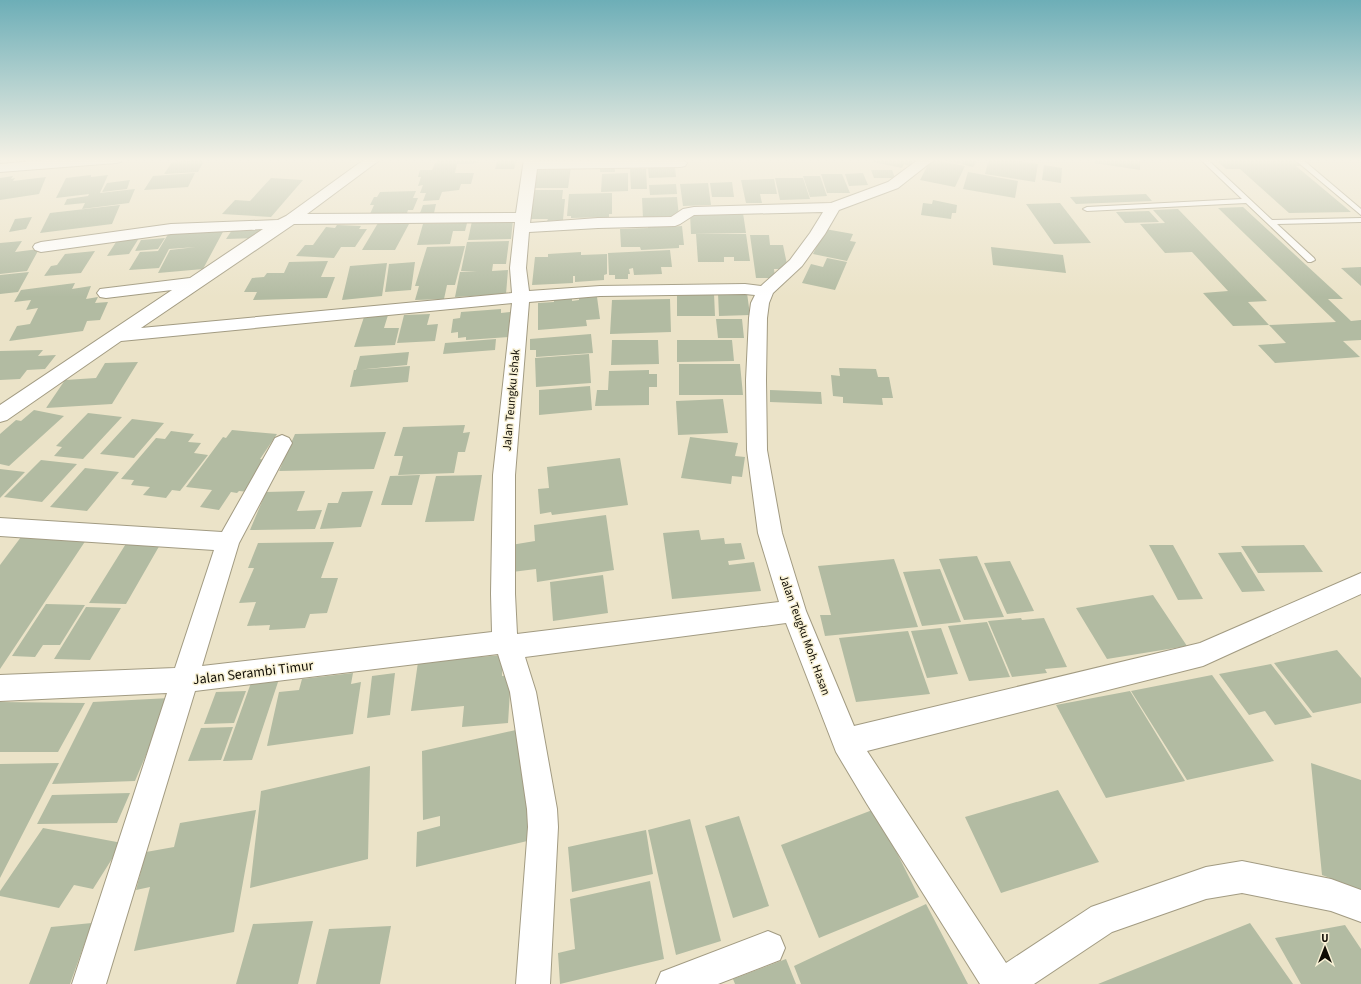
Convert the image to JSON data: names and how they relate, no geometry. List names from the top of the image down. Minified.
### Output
{"streets":{"street":["Jalan Teungku Ishak","Jalan Teugku Moh. Hasan","Jalan Serambi Timur"]},"crossings":[["Jalan Teungku Ishak","Jalan Serambi Timur"],["Jalan Teugku Moh. Hasan","Jalan Serambi Timur"]],"north":"top"}
